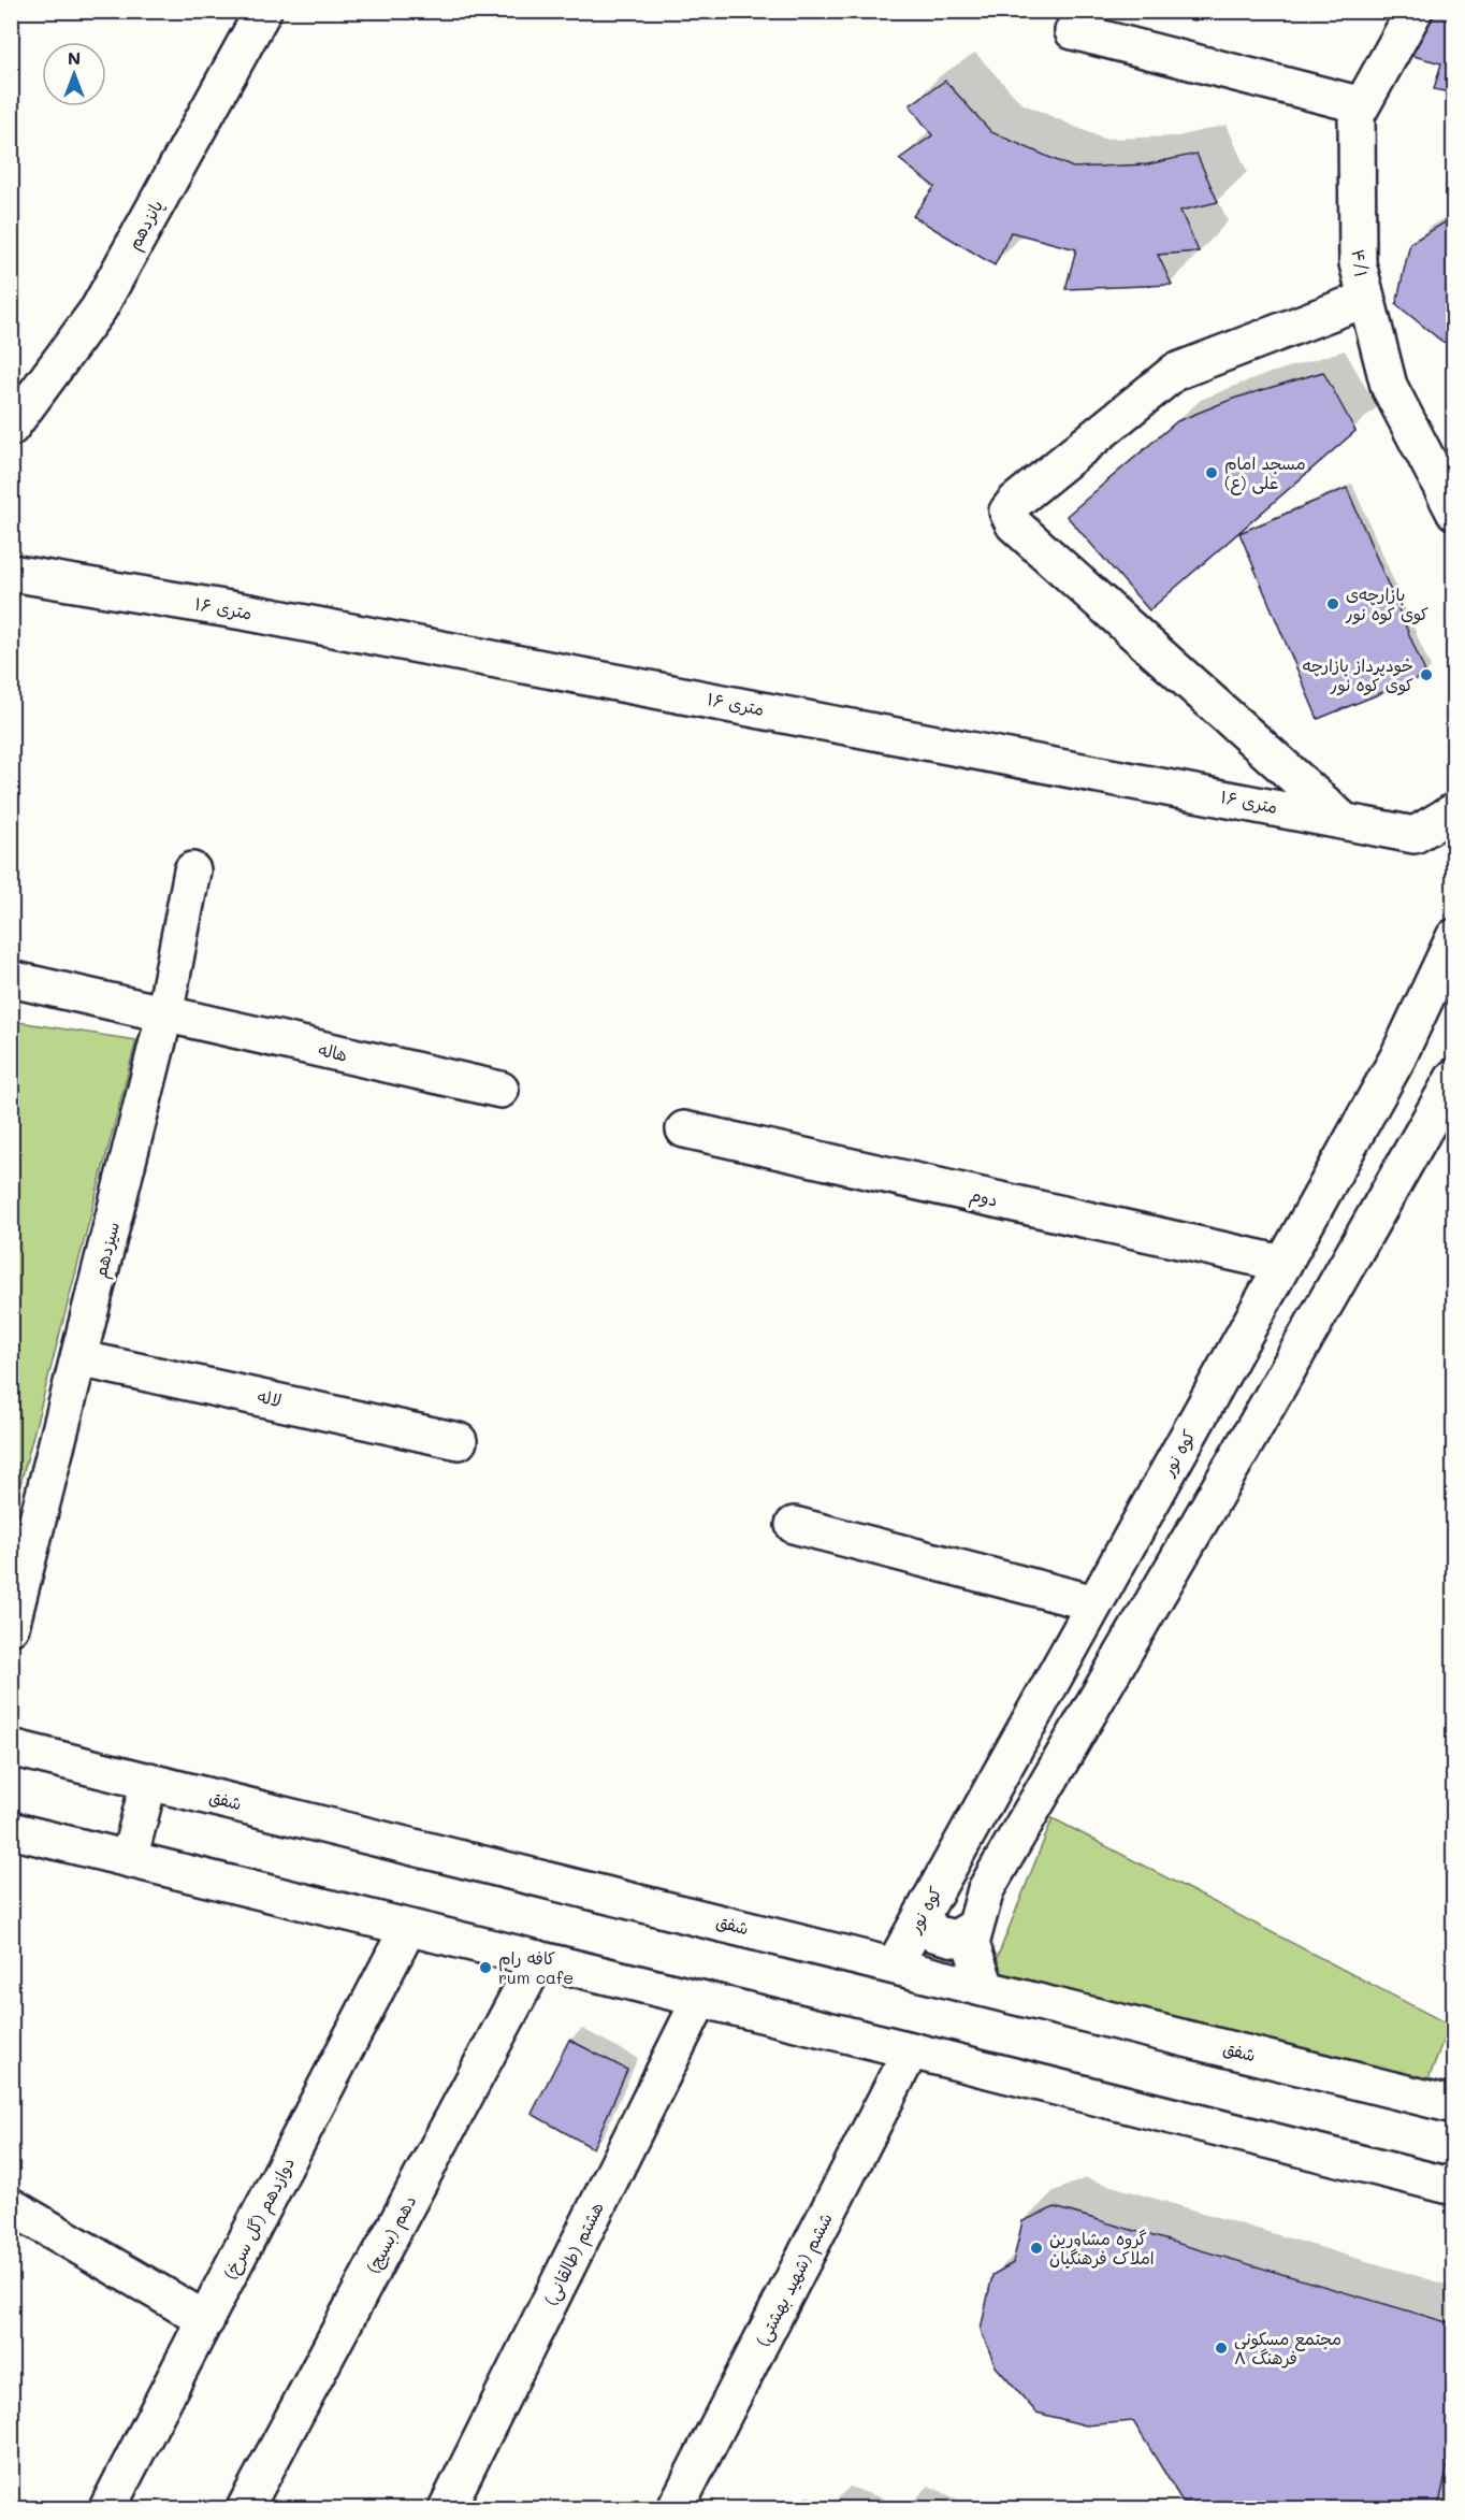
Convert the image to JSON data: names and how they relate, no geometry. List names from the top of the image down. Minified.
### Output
{"streets":{"street":["پانزدهم","۴/۱","۱۶ متری","هاله","دوم","سیزدهم","لاله","کوه نور","شفق","دوازدهم (گل سرخ)","دهم (بسیج)","هشتم (طالقانی)","ششم (شهید بهشتی)"]},"crossings":[["هاله","سیزدهم"],["دوم","کوه نور"],["سیزدهم","لاله"],["کوه نور","شفق"]],"places":["مسجد امام علی (ع)","بازارچه‌ی کوی کوه نور","خودپرداز بازارچه کوی کوه نور","کافه رام rum cafe","گروه مشاورین املاک فرهنگیان","مجتمع مسکونی فرهنگ ۸"],"north":"top"}
